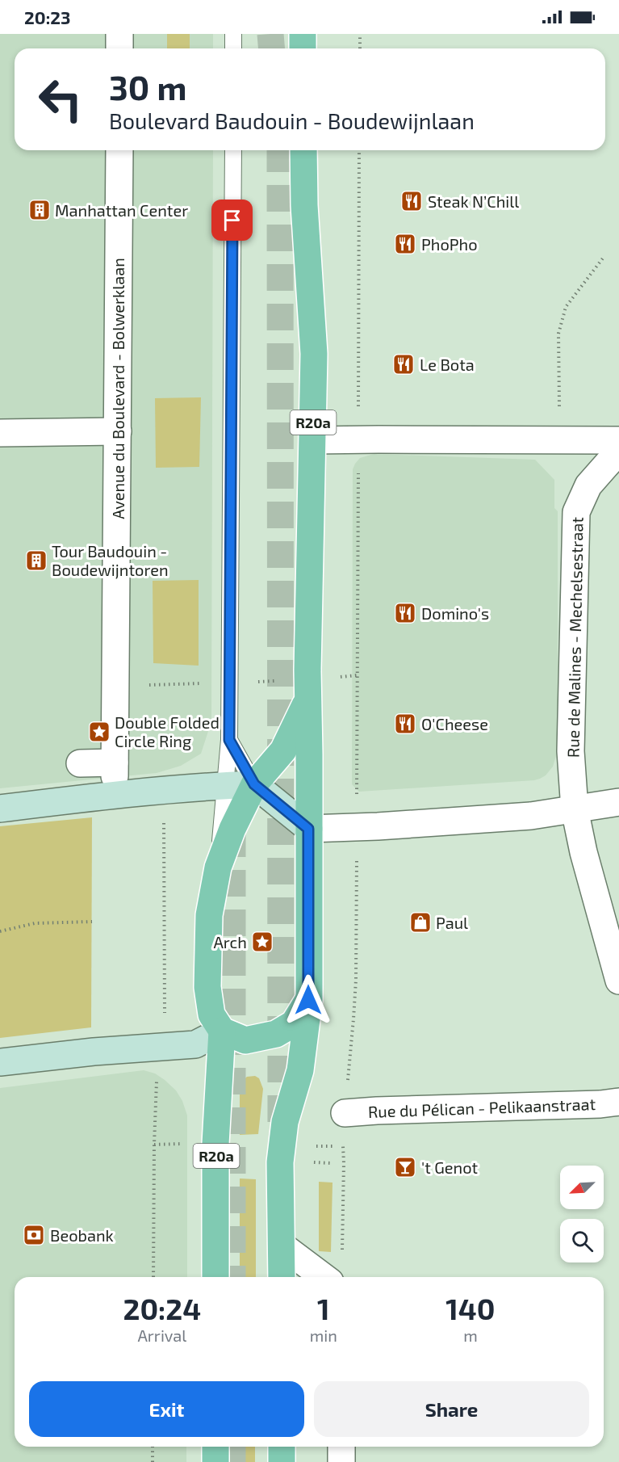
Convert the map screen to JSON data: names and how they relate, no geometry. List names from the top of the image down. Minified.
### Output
{"streets":{"main road":["R20a"],"street":["Avenue du Boulevard - Bolwerklaan","Rue de Malines - Mechelsestraat","Rue du Pélican - Pelikaanstraat"]},"places":{"restaurant":["Steak N’Chill","PhoPho","Le Bota","Domino's","O'Cheese"],"building":["Manhattan Center","Tour Baudouin - Boudewijntoren"],"place":["Double Folded Circle Ring","Arch"],"shop":["Paul"],"bar":["'t Genot"],"bank":["Beobank"]},"north":"bottom left","page":{"status":"20:23","turn":["30 m","Boulevard Baudouin - Boudewijnlaan"],"eta":["20:24","Arrival","1","min","140","m"],"buttons":["Exit","Share"]}}
